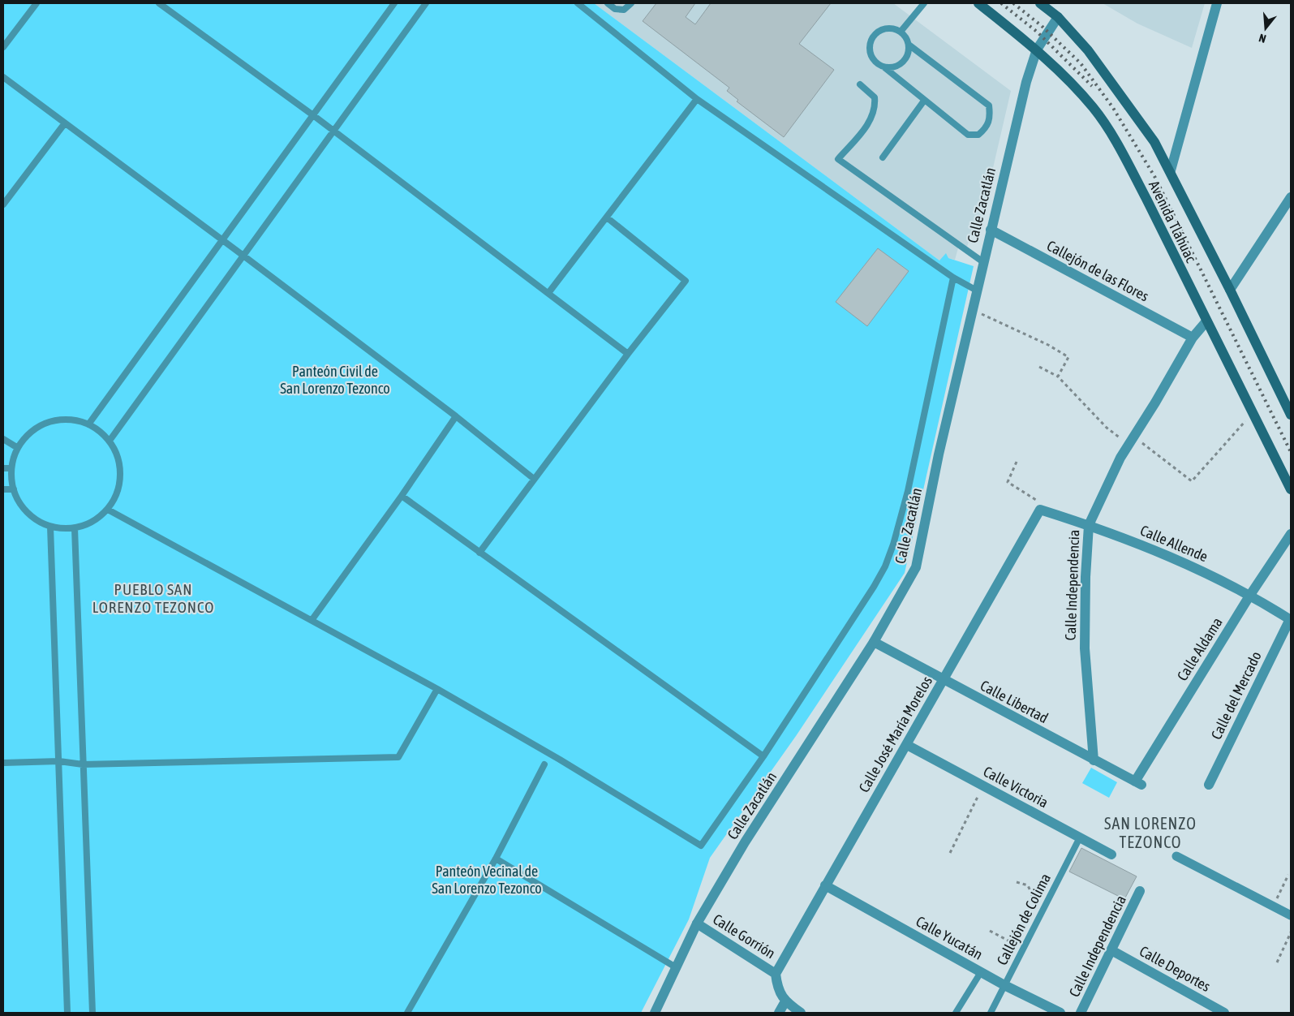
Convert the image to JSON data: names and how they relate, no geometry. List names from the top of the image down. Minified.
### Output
{"streets":{"main road":["Avenida Tláhuac"],"street":["Calle Zacatlán","Callejón de las Flores","Calle Allende","Calle Independencia","Calle Aldama","Calle del Mercado","Calle Libertad","Calle José María Morelos","Calle Victoria","Calle Gorrión","Calle Yucatán","Calle Deportes"],"lane":["Callejón de Colima"]},"crossings":[["Calle Zacatlán","Avenida Tláhuac"],["Calle Zacatlán","Callejón de las Flores"],["Calle Zacatlán","Calle Libertad"],["Calle Zacatlán","Calle Gorrión"],["Avenida Tláhuac","Calle Independencia"],["Callejón de las Flores","Calle Independencia"],["Calle Allende","Calle Independencia"],["Calle Allende","Calle Aldama"],["Calle Allende","Calle del Mercado"],["Calle Allende","Calle José María Morelos"],["Calle Independencia","Calle Libertad"],["Calle Independencia","Calle Deportes"],["Calle Aldama","Calle Libertad"],["Calle Libertad","Calle José María Morelos"],["Calle José María Morelos","Calle Victoria"],["Calle José María Morelos","Calle Gorrión"],["Calle José María Morelos","Calle Yucatán"],["Calle Victoria","Callejón de Colima"],["Callejón de Colima","Calle Yucatán"]],"districts":["PUEBLO SAN LORENZO TEZONCO","SAN LORENZO TEZONCO"],"parks":["Panteón Civil de San Lorenzo Tezonco","Panteón Vecinal de San Lorenzo Tezonco"],"north":"bottom"}
